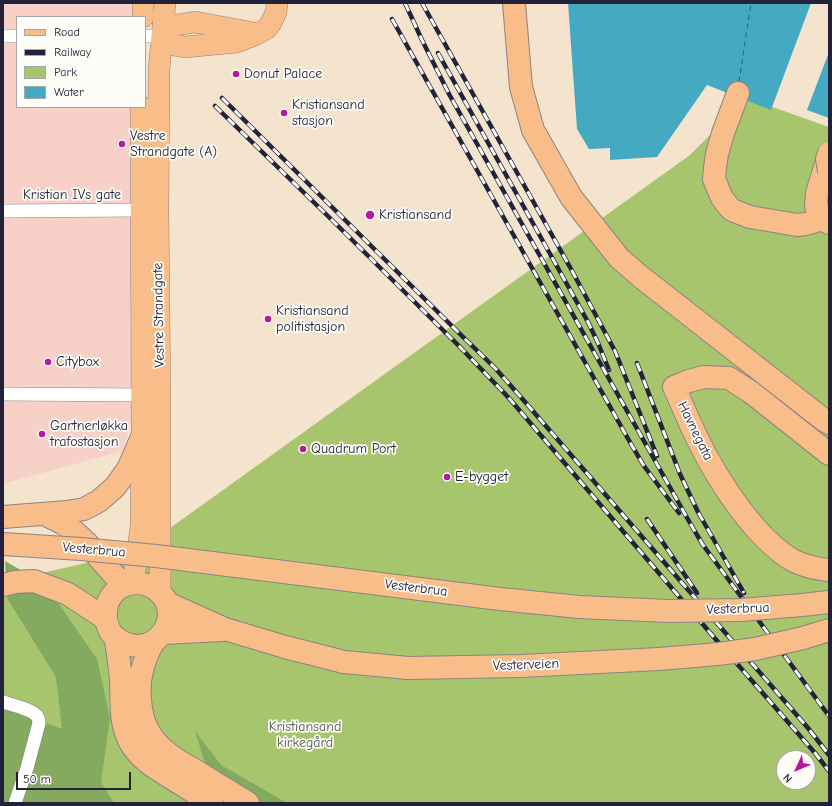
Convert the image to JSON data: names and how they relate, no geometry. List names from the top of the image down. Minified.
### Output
{"streets":{"highway":["Havnegata","Vesterbrua","Vesterveien"],"main road":["Vestre Strandgate"],"street":["Kristian IVs gate"]},"crossings":[["Kristian IVs gate","Vestre Strandgate"],["Vestre Strandgate","Vesterveien"]],"parks":["Kristiansand kirkegård"],"places":["Donut Palace","Kristiansand stasjon","Vestre Strandgate (A)","Kristiansand","Kristiansand politistasjon","Citybox","Gartnerløkka trafostasjon","Quadrum Port","E-bygget"],"legend":["Road","Railway","Park","Water"],"scale_bar":"50 m","north":"bottom left"}
